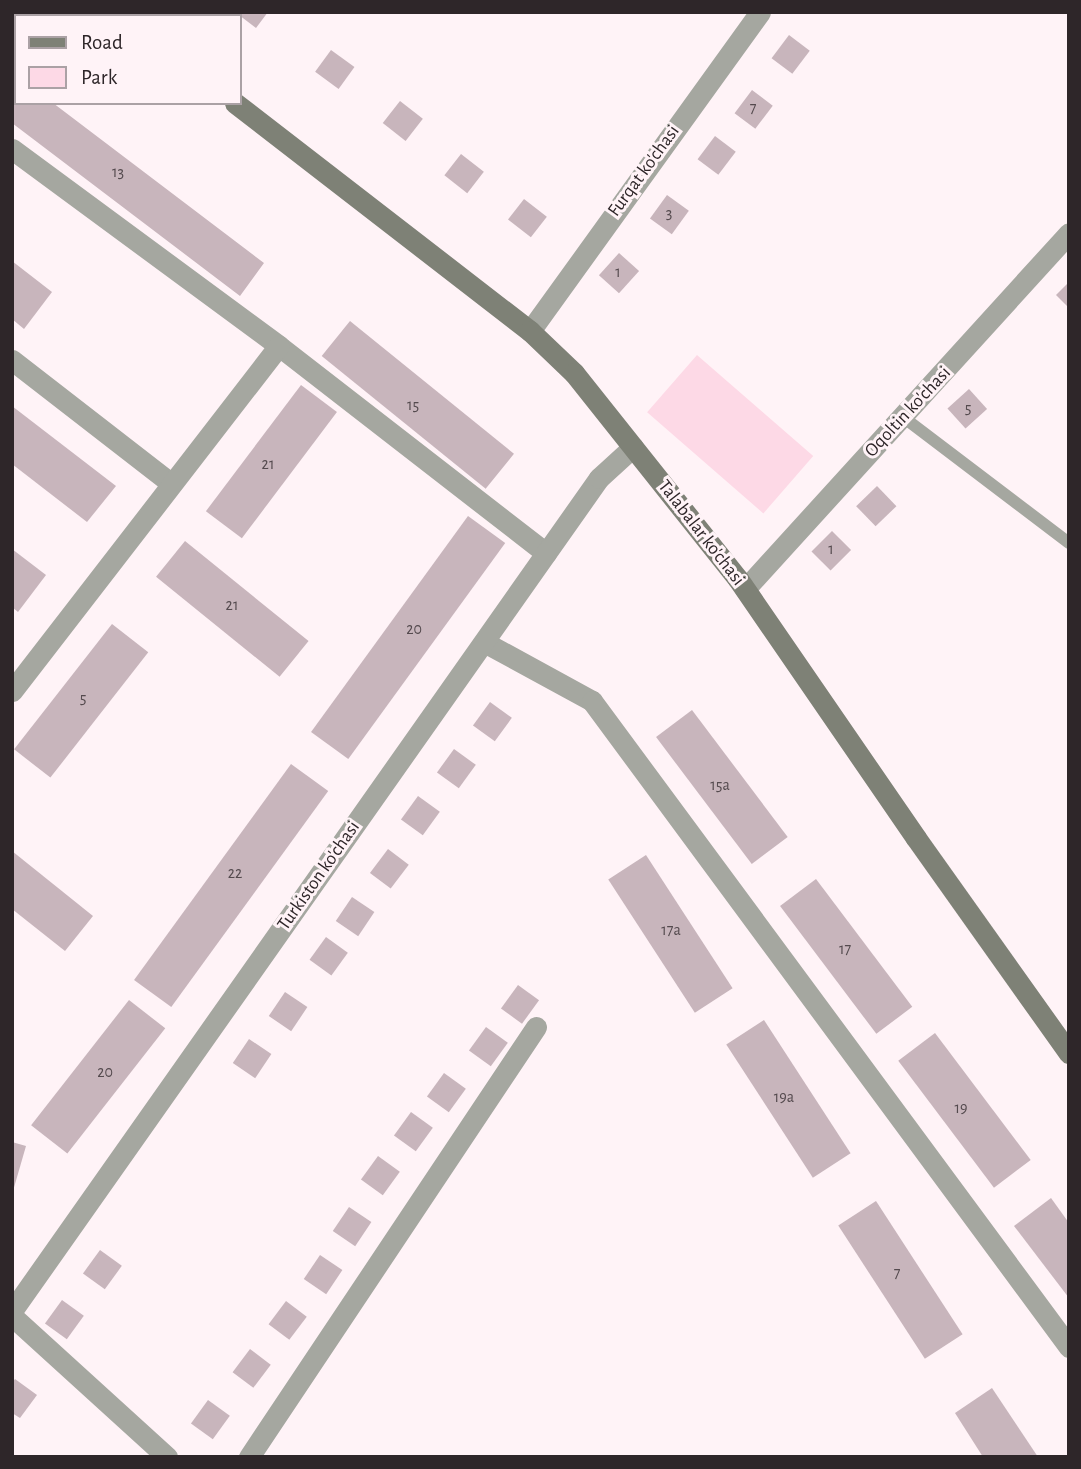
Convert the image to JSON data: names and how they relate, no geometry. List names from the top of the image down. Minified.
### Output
{"streets":{"street":["Furqat ko'chasi","Oqoltin ko'chasi","Talabalar ko'chasi","Turkiston ko'chasi"]},"crossings":[["Furqat ko'chasi","Talabalar ko'chasi"],["Oqoltin ko'chasi","Talabalar ko'chasi"],["Talabalar ko'chasi","Turkiston ko'chasi"]],"house_numbers":["7","13","3","1","15","5","21","1","21","20","5","15a","22","17a","17","20","19a","19","7"],"legend":["Road","Park"]}
